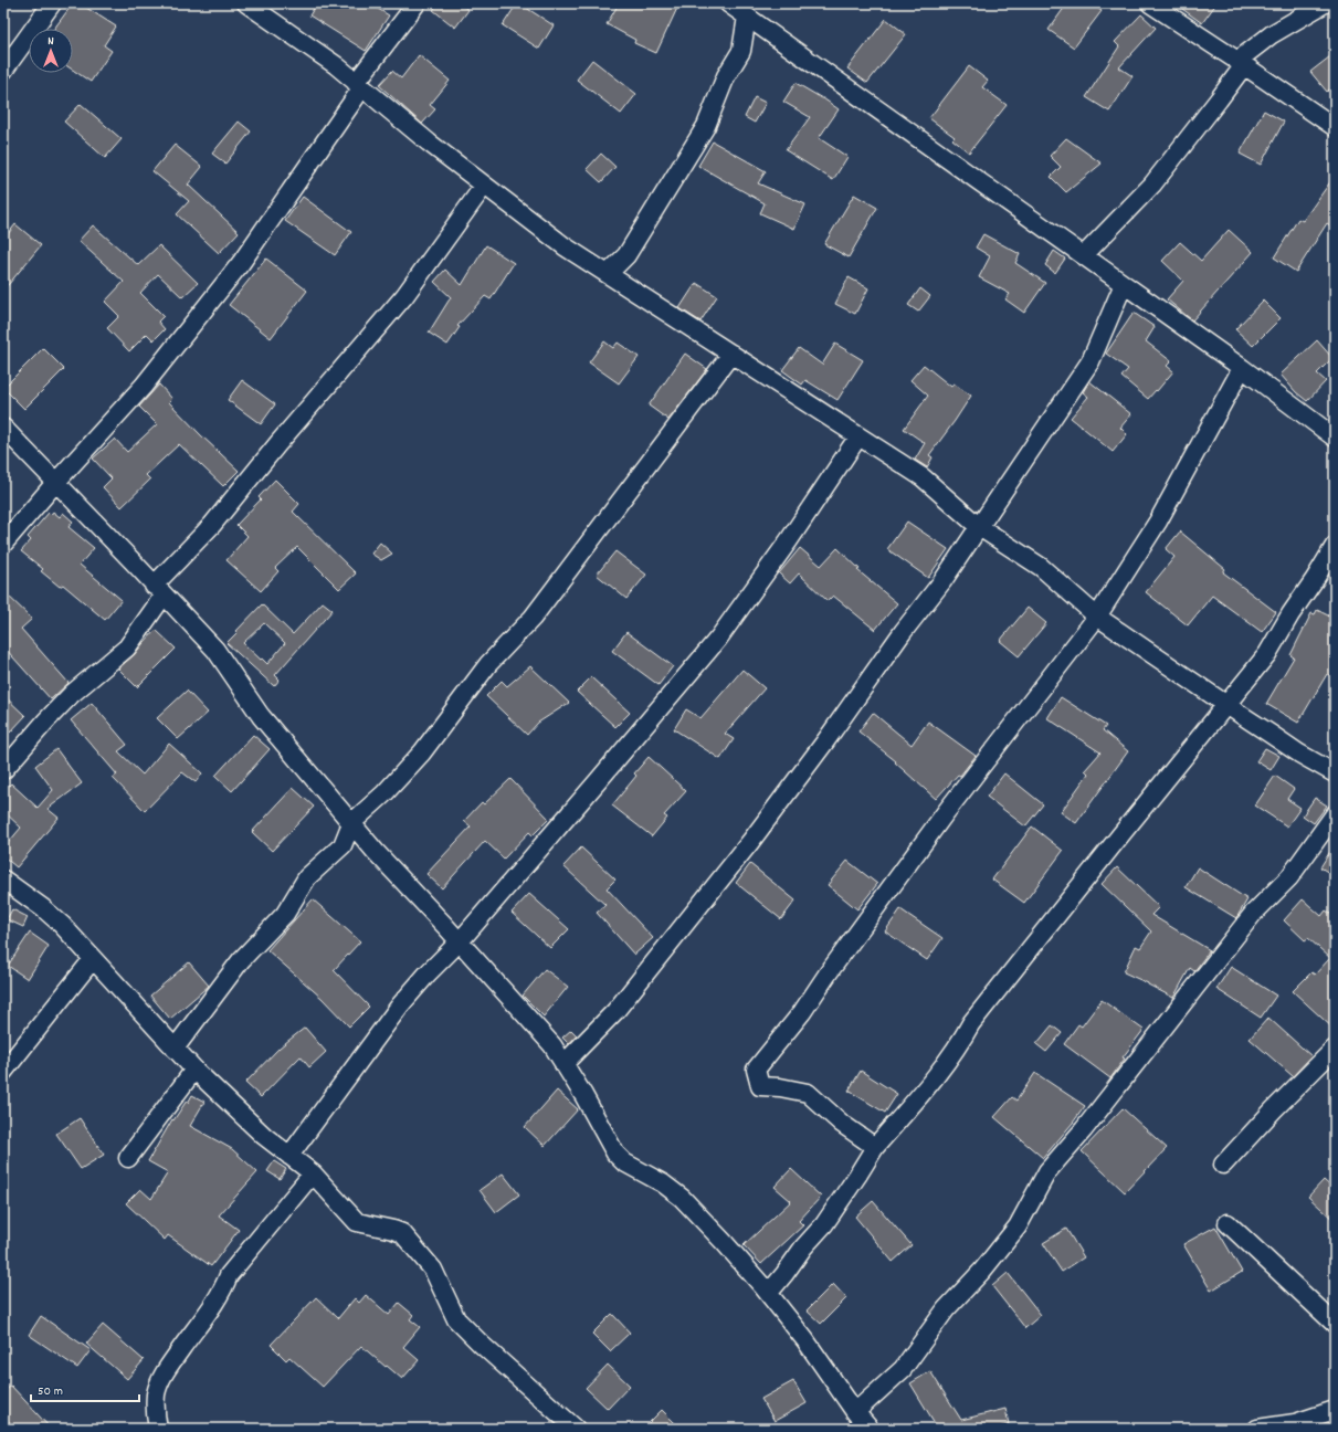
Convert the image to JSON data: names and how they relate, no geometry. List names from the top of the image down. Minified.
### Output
{"scale_bar":"50 m","north":"top"}
